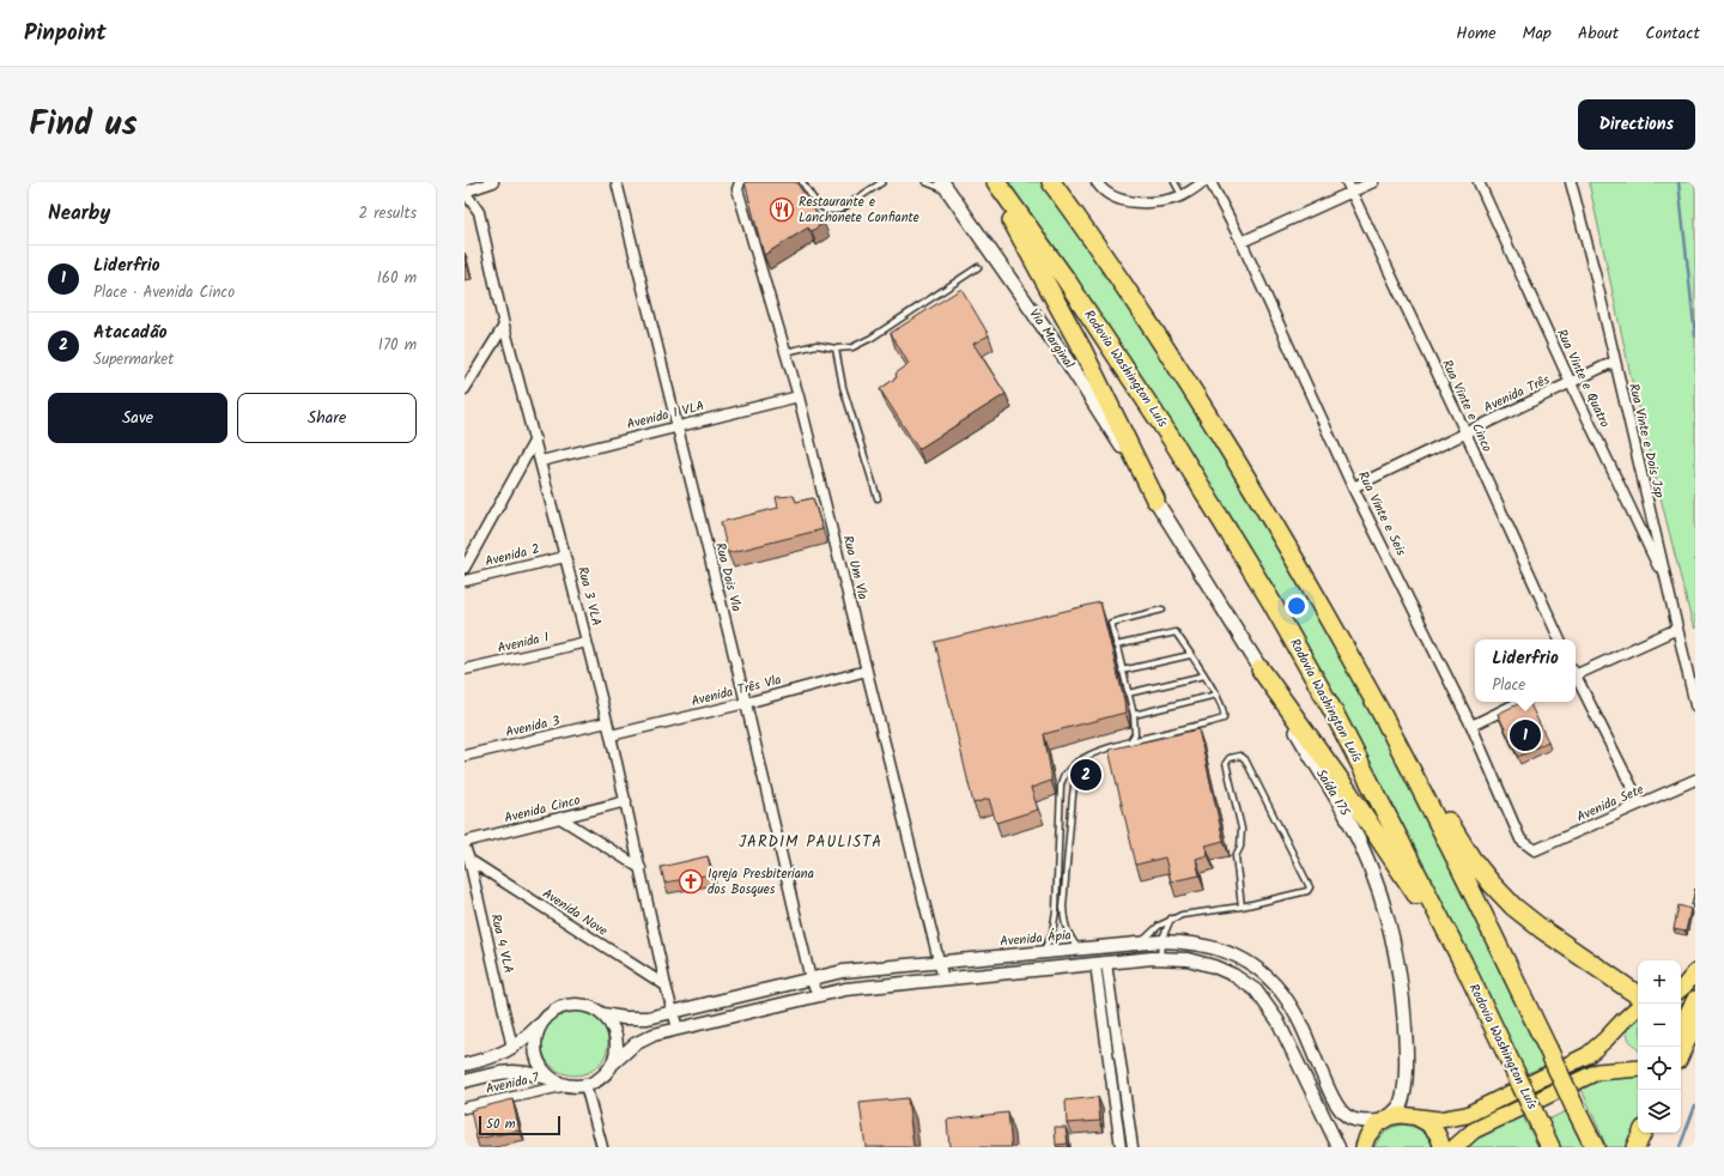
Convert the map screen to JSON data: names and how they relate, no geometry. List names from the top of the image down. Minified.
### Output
{"streets":{"highway":["Rodovia Washington Luís"],"main road":["Via Marginal","Saída 175"],"street":["Rua Vinte e Quatro","Avenida Três","Rua Vinte e Cinco","Avenida 1 VLA","Rua Vinte e Dois Jsp","Rua Vinte e Seis","Avenida 2","Rua Um Vla","Rua Dois Vla","Rua 3 VLA","Avenida 1","Avenida Três Vla","Avenida 3","Avenida Sete","Avenida Cinco","Avenida Nove","Avenida Ápia","Rua 4 VLA","Avenida 7"]},"crossings":[["Via Marginal","Saída 175"],["Rua Vinte e Quatro","Avenida Três"],["Rua Vinte e Quatro","Rua Vinte e Dois Jsp"],["Avenida Três","Rua Vinte e Cinco"],["Avenida Três","Rua Vinte e Dois Jsp"],["Avenida Três","Rua Vinte e Seis"],["Avenida 1 VLA","Rua Um Vla"],["Avenida 1 VLA","Rua Dois Vla"],["Avenida 1 VLA","Rua 3 VLA"],["Rua Vinte e Seis","Avenida Sete"],["Avenida 2","Rua 3 VLA"],["Rua Um Vla","Avenida Três Vla"],["Rua Um Vla","Avenida Ápia"],["Rua Dois Vla","Avenida Três Vla"],["Rua Dois Vla","Avenida Ápia"],["Rua 3 VLA","Avenida 1"],["Rua 3 VLA","Avenida Três Vla"],["Rua 3 VLA","Avenida 3"],["Rua 3 VLA","Avenida Cinco"],["Rua 3 VLA","Avenida Nove"],["Rua 3 VLA","Avenida Ápia"],["Saída 175","Avenida Ápia"],["Avenida Nove","Rua 4 VLA"],["Avenida Ápia","Avenida 7"]],"districts":["JARDIM PAULISTA"],"places":{"restaurant":["Restaurante e Lanchonete Confiante"],"church":["Igreja Presbiteriana dos Bosques"]},"scale_bar":"50 m","page":{"header":"Pinpoint","nav":["Home","Map","About","Contact"],"title":"Find us","buttons":["Directions",["Save","Share"]],"heading":["Nearby","2 results"],"list":[{"mark":"1","name":"Liderfrio","note":"Place · Avenida Cinco","value":"160 m"},{"mark":"2","name":"Atacadão","note":"Supermarket","value":"170 m"}],"popup":["Liderfrio","Place"],"pins":["1","2"],"map_buttons":["+","−"],"scale":"50 m"}}
